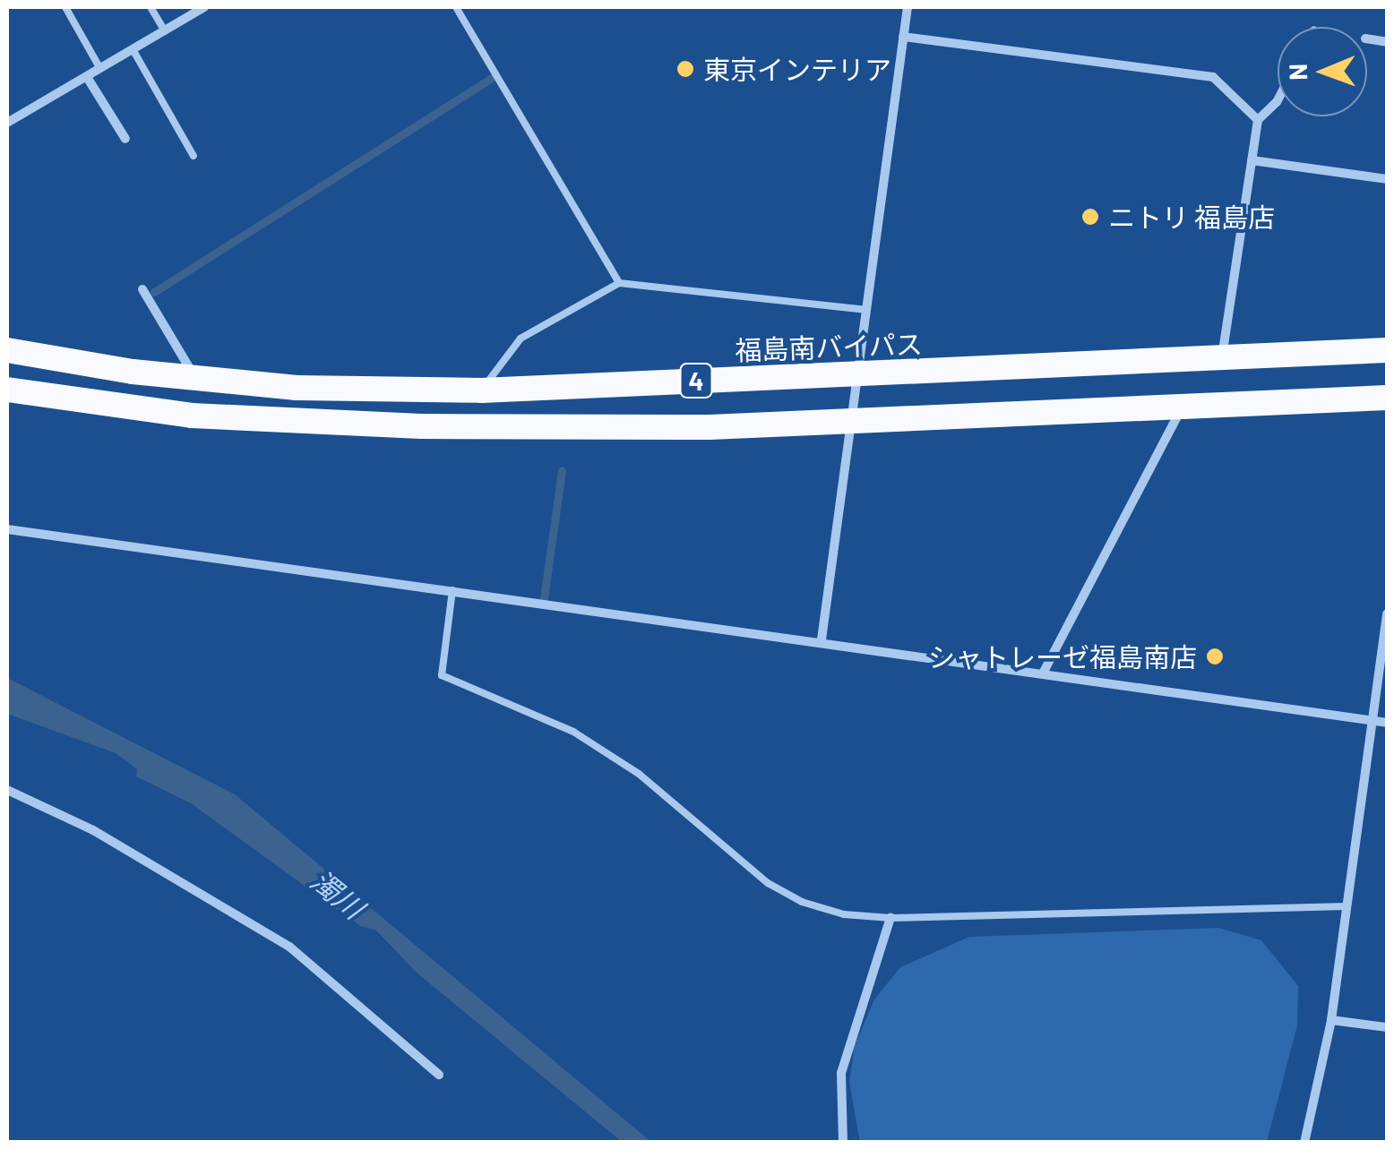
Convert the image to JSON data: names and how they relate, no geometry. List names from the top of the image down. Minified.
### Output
{"streets":{"highway":["福島南バイパス","4"]},"water":["濁川"],"places":["東京インテリア","ニトリ 福島店","シャトレーゼ福島南店"],"north":"left"}
